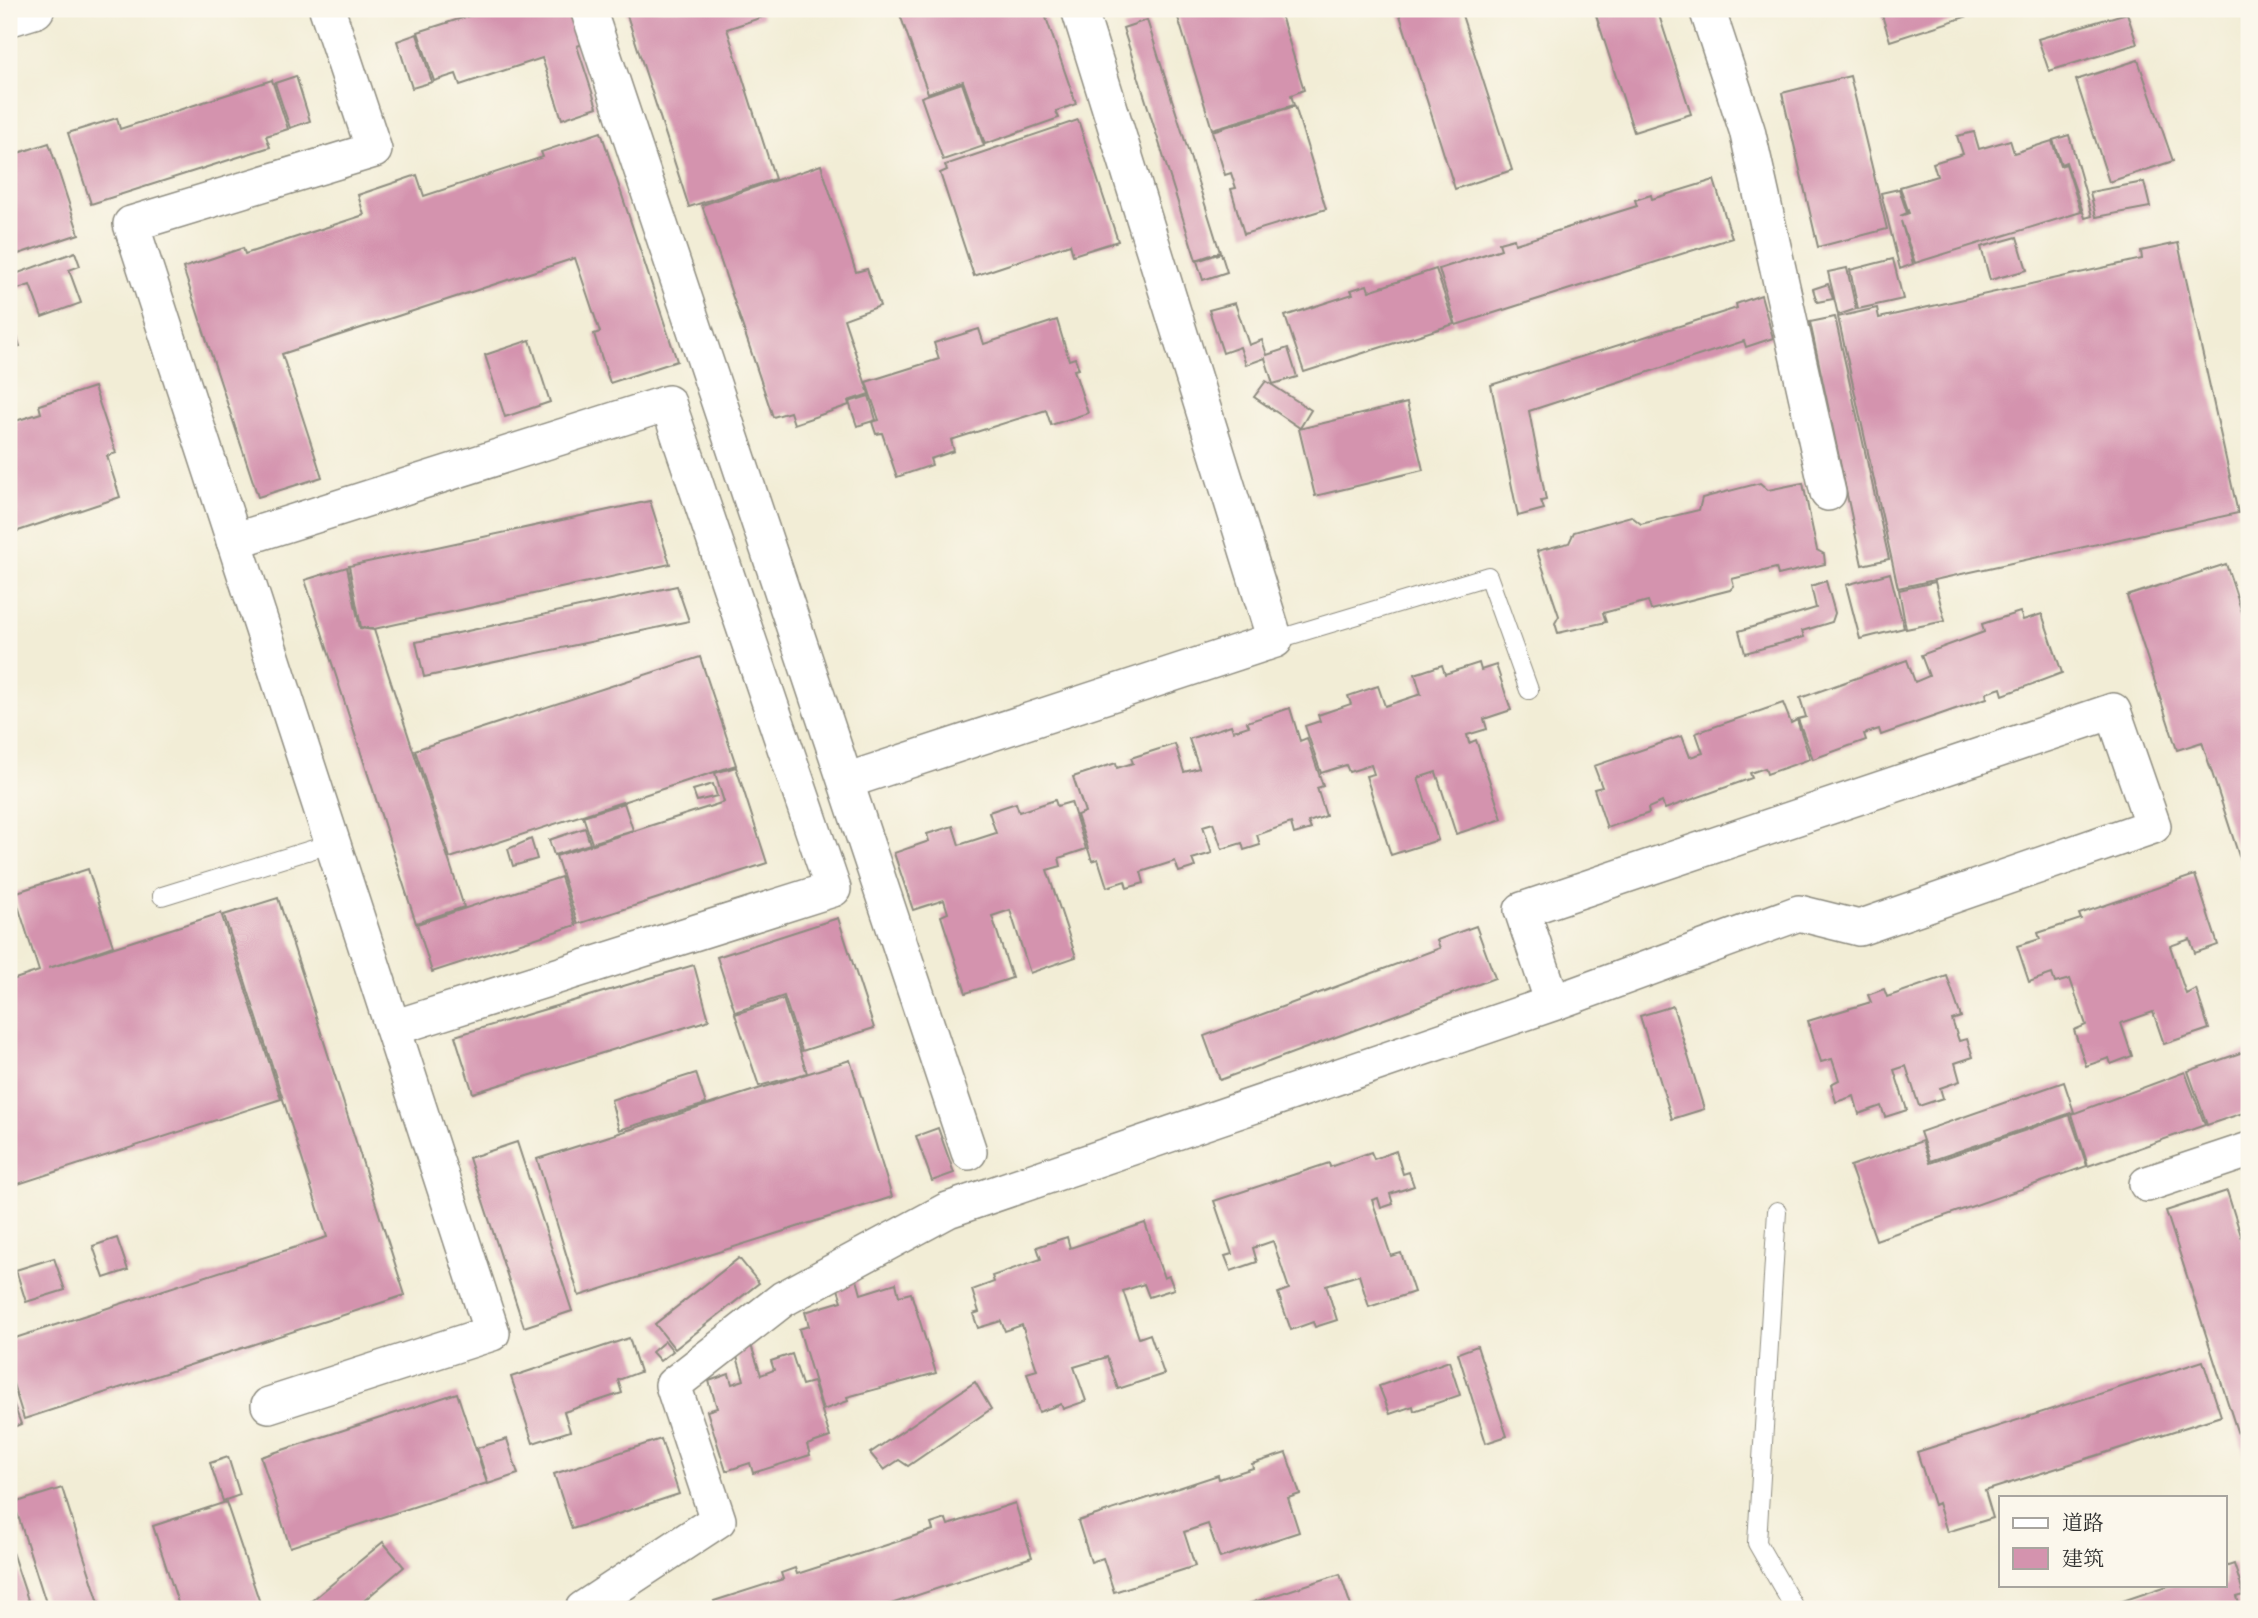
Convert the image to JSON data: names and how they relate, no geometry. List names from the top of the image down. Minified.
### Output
{"legend":["道路","建筑"]}
